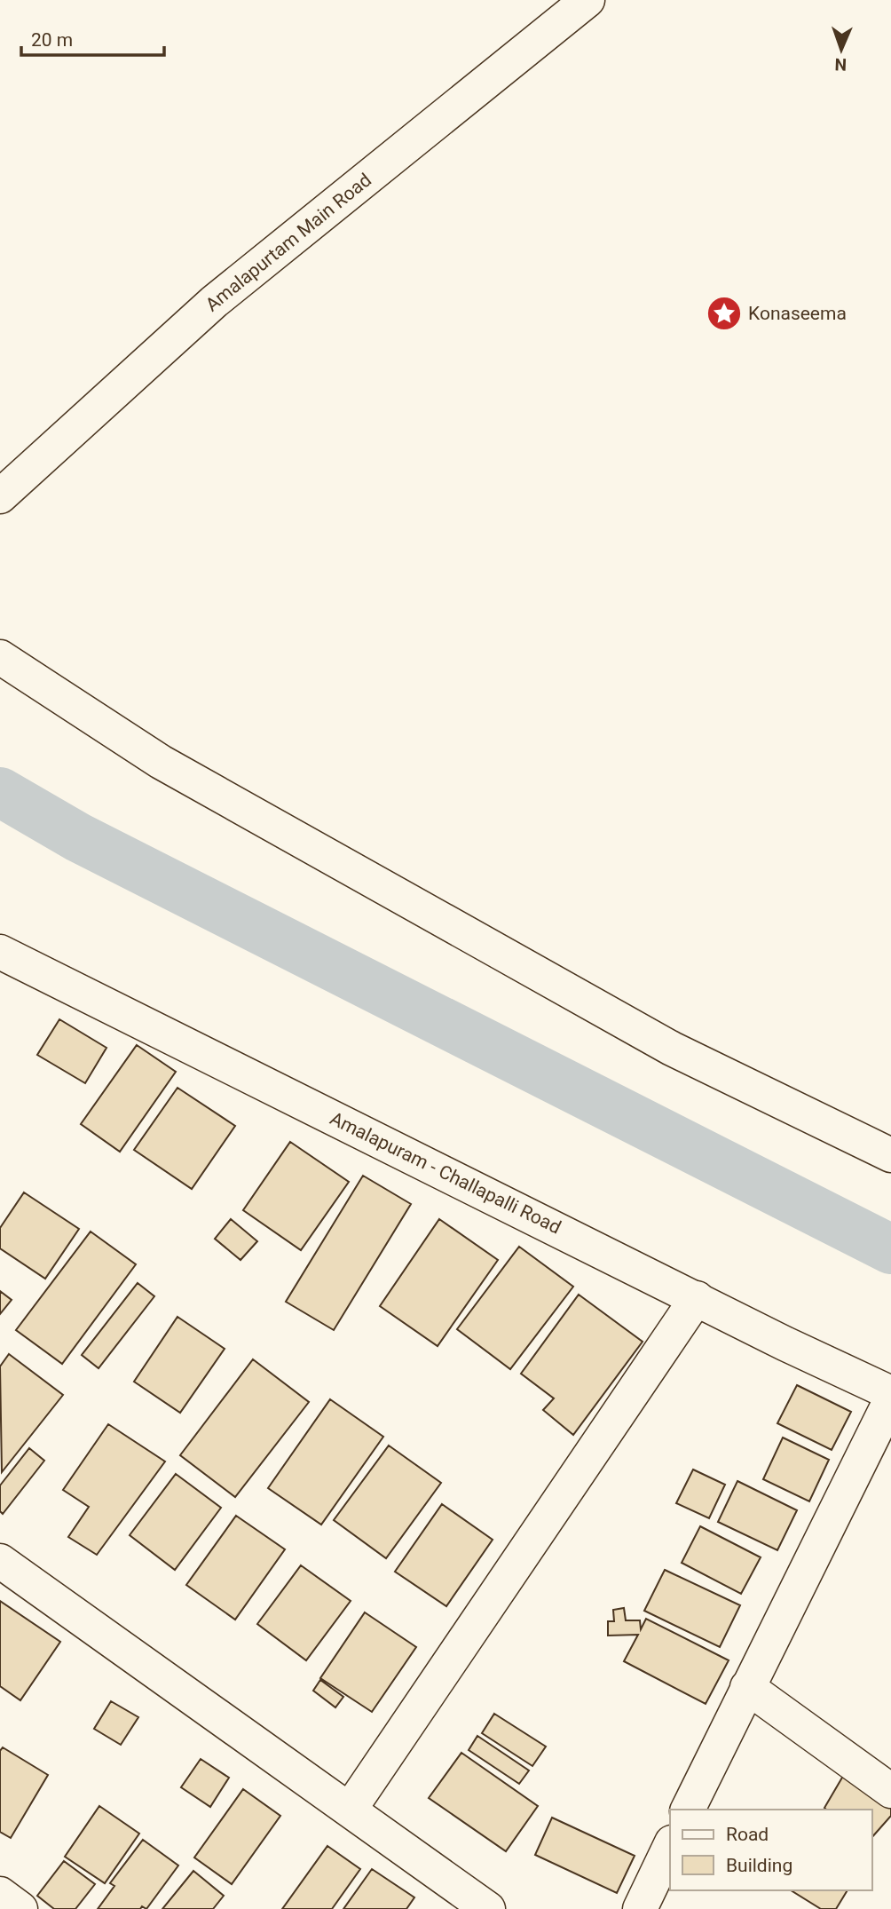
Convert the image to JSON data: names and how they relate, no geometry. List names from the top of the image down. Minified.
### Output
{"streets":{"street":["Amalapurtam Main Road","Amalapuram - Challapalli Road"]},"places":{"place":["Konaseema"]},"legend":["Road","Building"],"scale_bar":"20 m","north":"bottom"}
